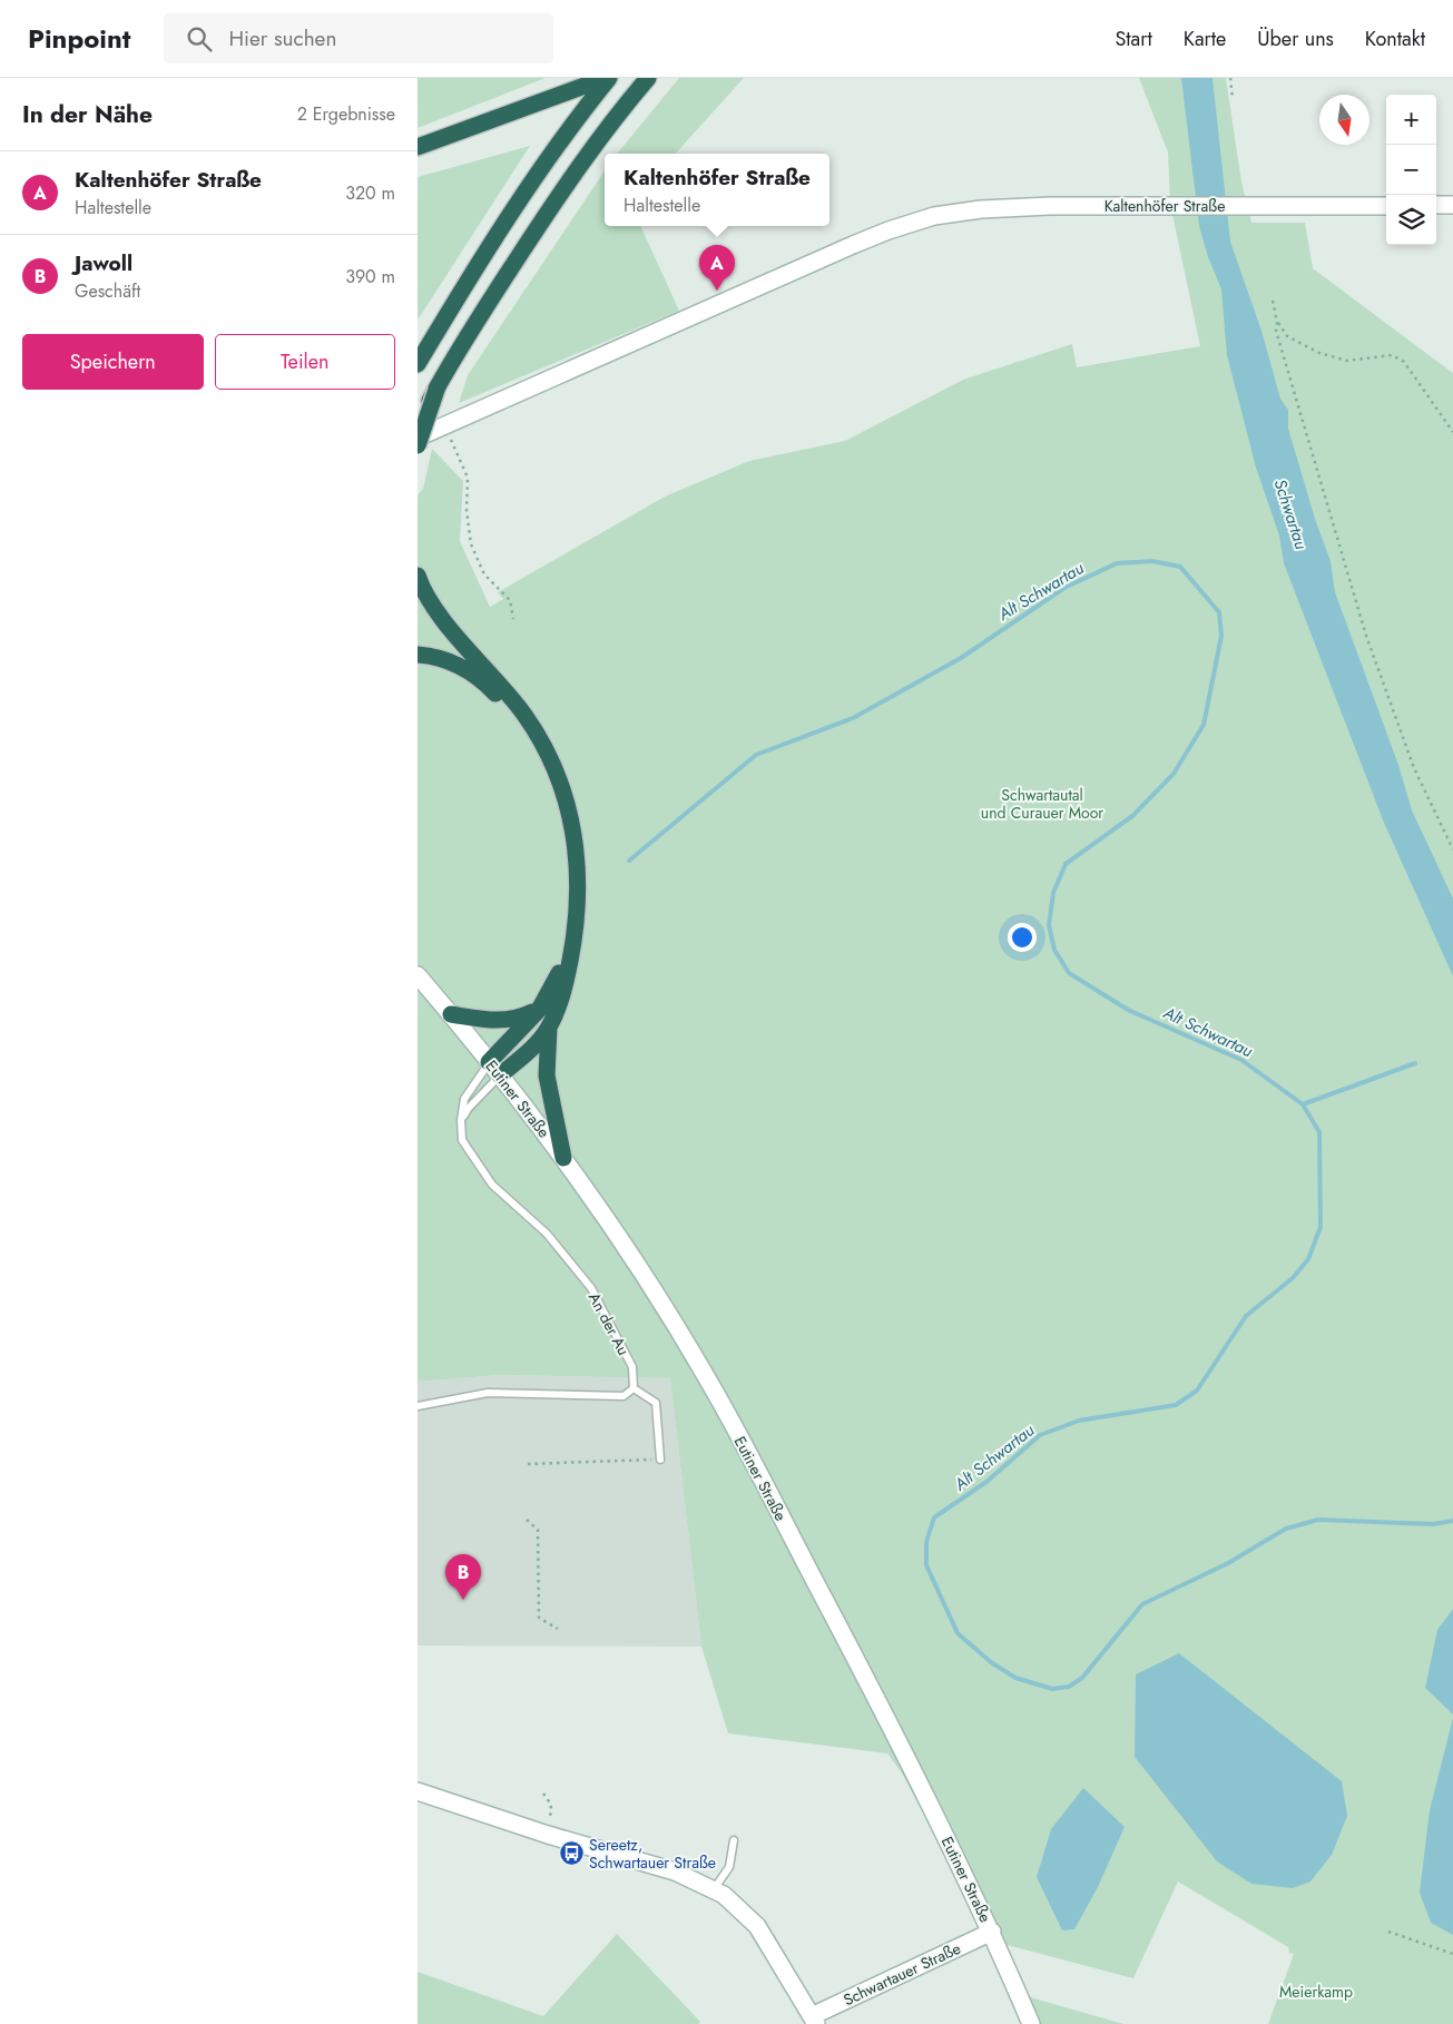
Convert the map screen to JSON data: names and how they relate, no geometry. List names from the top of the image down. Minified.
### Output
{"streets":{"street":["Kaltenhöfer Straße","Eutiner Straße","Schwartauer Straße"],"lane":["An der Au"]},"crossings":[["Eutiner Straße","An der Au"],["Eutiner Straße","Schwartauer Straße"]],"water":["Schwartau","Alt Schwartau"],"parks":["Schwartautal und Curauer Moor","Meierkamp"],"places":{"bus stop":["Sereetz, Schwartauer Straße"]},"north":"bottom","page":{"header":"Pinpoint","search":"Hier suchen","nav":["Start","Karte","Über uns","Kontakt"],"heading":["In der Nähe","2 Ergebnisse"],"map_buttons":["+","−"],"list":[{"mark":"A","name":"Kaltenhöfer Straße","note":"Haltestelle","value":"320 m"},{"mark":"B","name":"Jawoll","note":"Geschäft","value":"390 m"}],"popup":["Kaltenhöfer Straße","Haltestelle"],"pins":["A","B"],"buttons":["Speichern","Teilen"]}}
